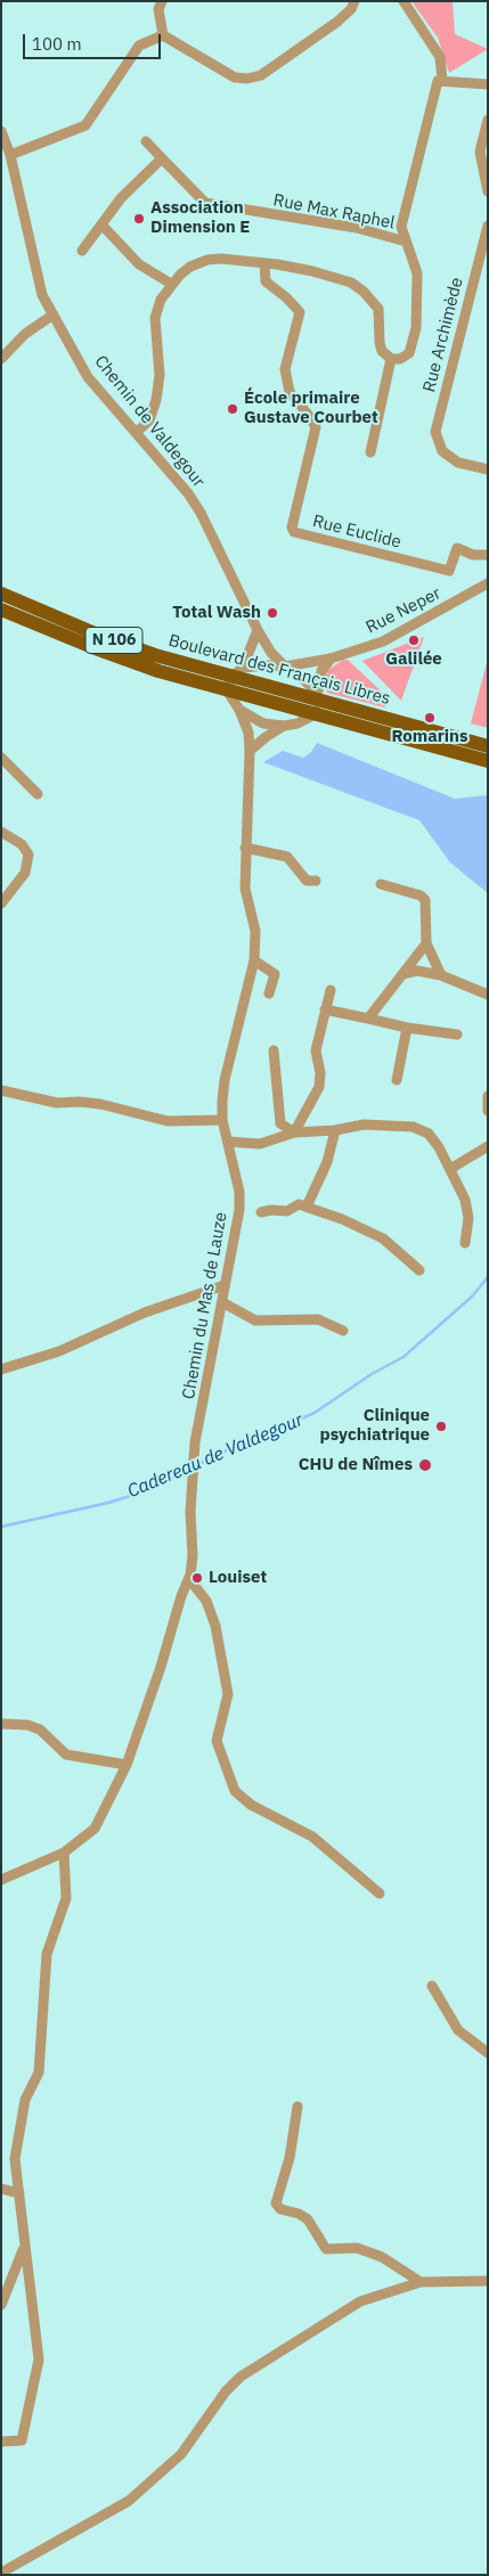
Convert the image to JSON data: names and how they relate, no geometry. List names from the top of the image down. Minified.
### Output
{"streets":{"main road":["N 106","Boulevard des Français Libres"],"street":["Rue Max Raphel","Rue Archimède","Chemin de Valdegour","Rue Euclide","Rue Neper","Chemin du Mas de Lauze"]},"crossings":[["Rue Max Raphel","Rue Archimède"],["Chemin de Valdegour","Rue Neper"],["Chemin de Valdegour","Boulevard des Français Libres"]],"water":["Cadereau de Valdegour"],"places":["Association Dimension E","École primaire Gustave Courbet","Total Wash","Galilée","Romarins","Clinique psychiatrique","CHU de Nîmes","Louiset"],"scale_bar":"100 m"}
